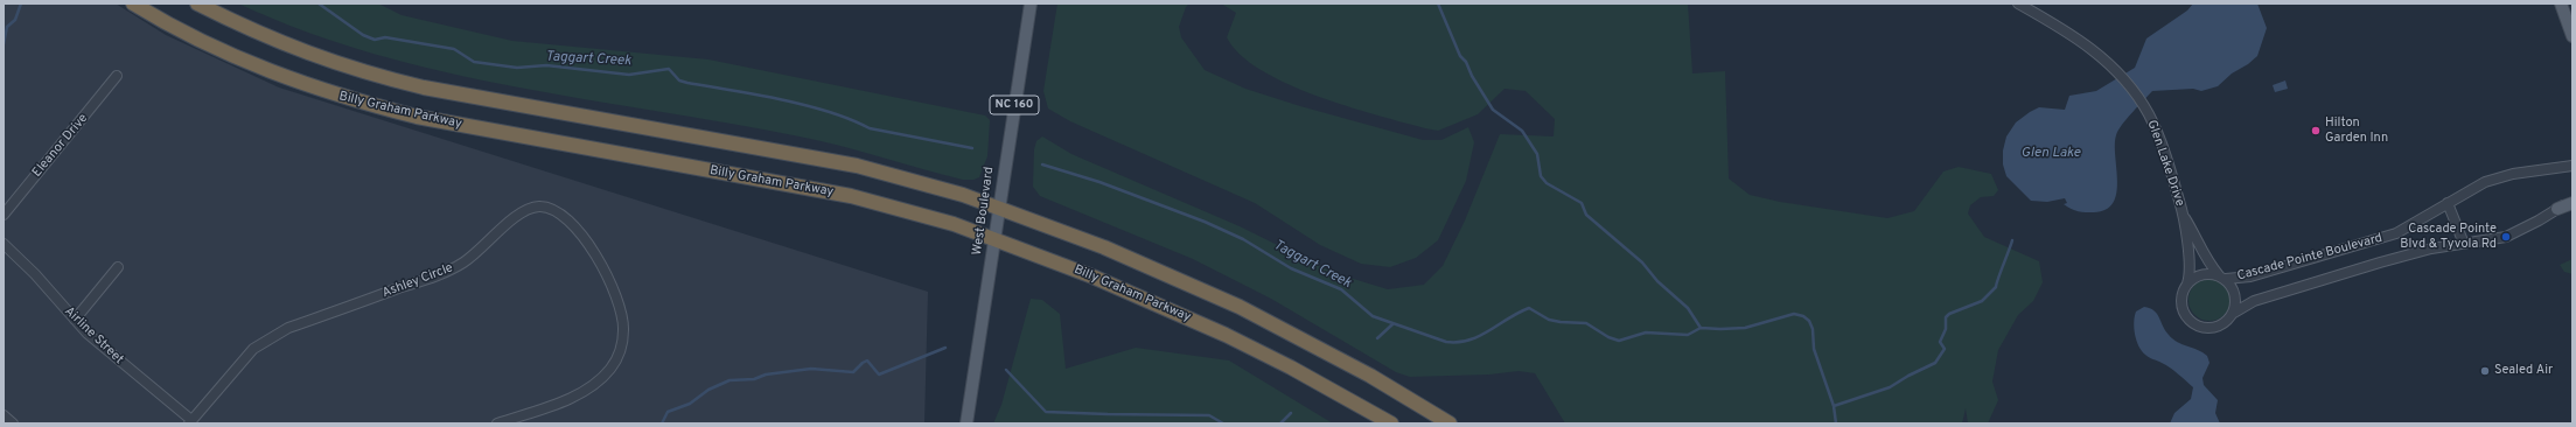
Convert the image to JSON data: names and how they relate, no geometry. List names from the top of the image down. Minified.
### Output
{"streets":{"highway":["Billy Graham Parkway"],"main road":["NC 160","West Boulevard"],"street":["Eleanor Drive","Glen Lake Drive","Cascade Pointe Boulevard","Ashley Circle","Airline Street"]},"crossings":[["Billy Graham Parkway","West Boulevard"],["Glen Lake Drive","Cascade Pointe Boulevard"],["Ashley Circle","Airline Street"]],"water":["Taggart Creek","Glen Lake"],"places":["Hilton Garden Inn","Cascade Pointe Blvd & Tyvola Rd","Sealed Air"]}
